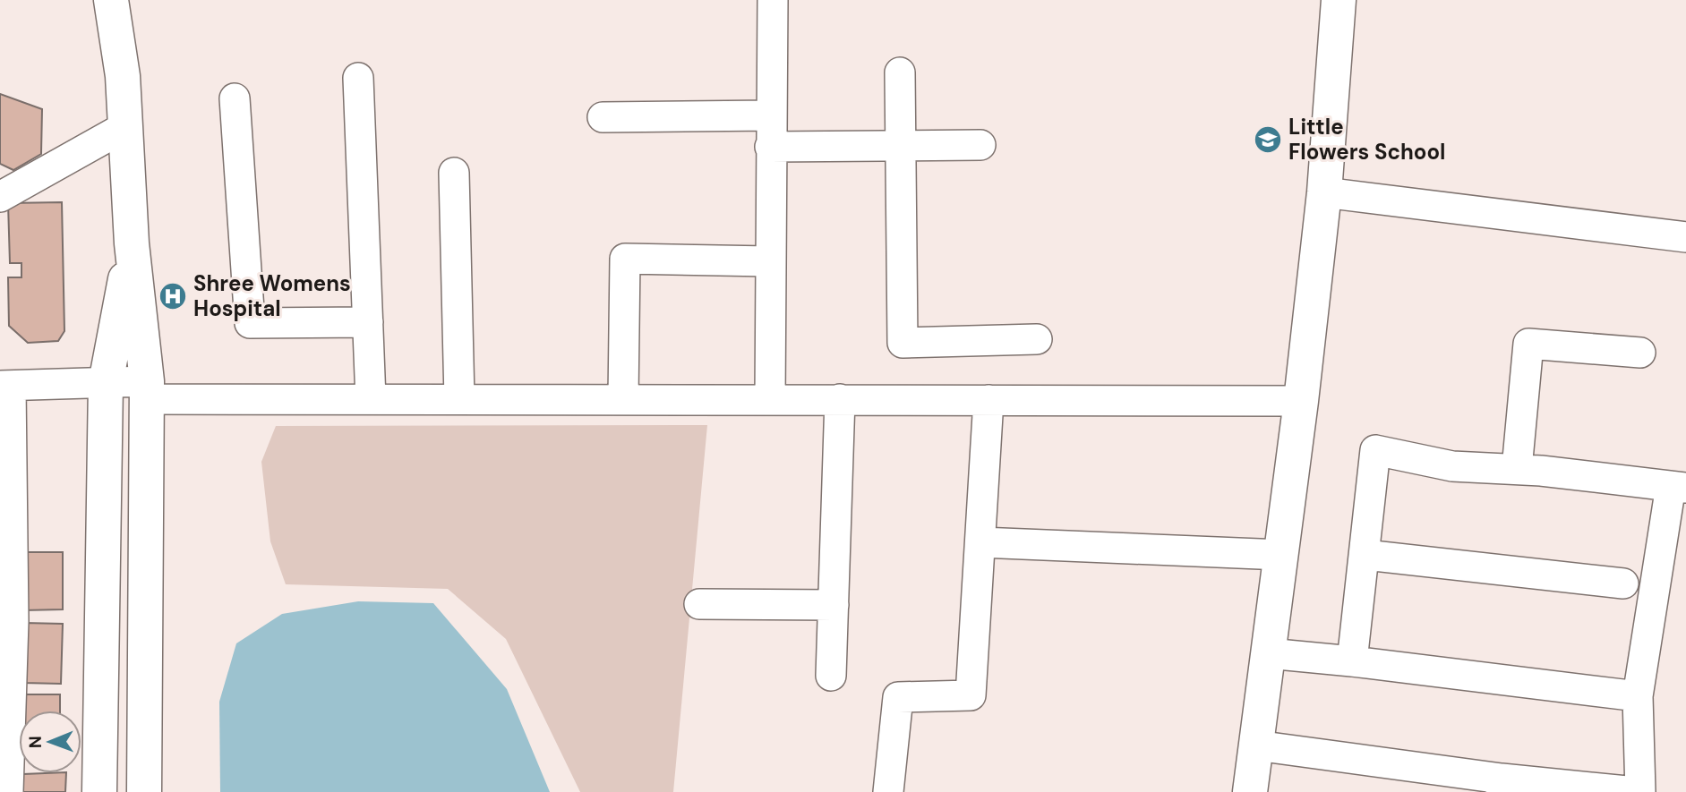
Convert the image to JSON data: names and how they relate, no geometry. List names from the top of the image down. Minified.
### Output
{"places":{"school or university":["Little Flowers School"],"hospital":["Shree Womens Hospital"]},"north":"left"}
